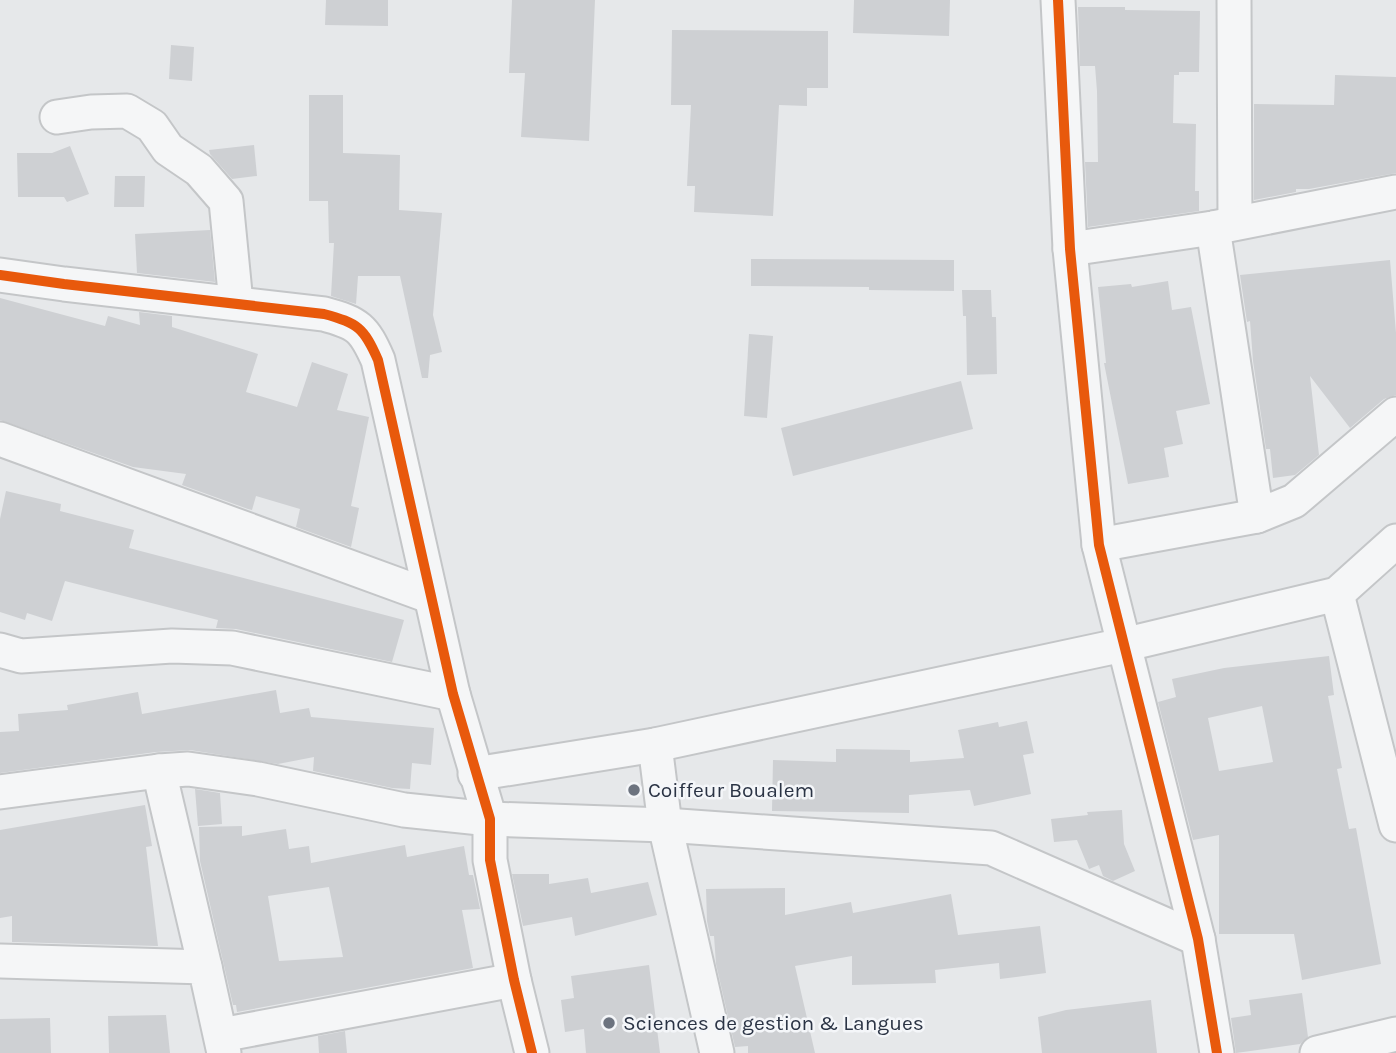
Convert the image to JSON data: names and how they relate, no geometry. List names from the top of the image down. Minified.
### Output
{"places":["Coiffeur Boualem","Sciences de gestion & Langues"]}
